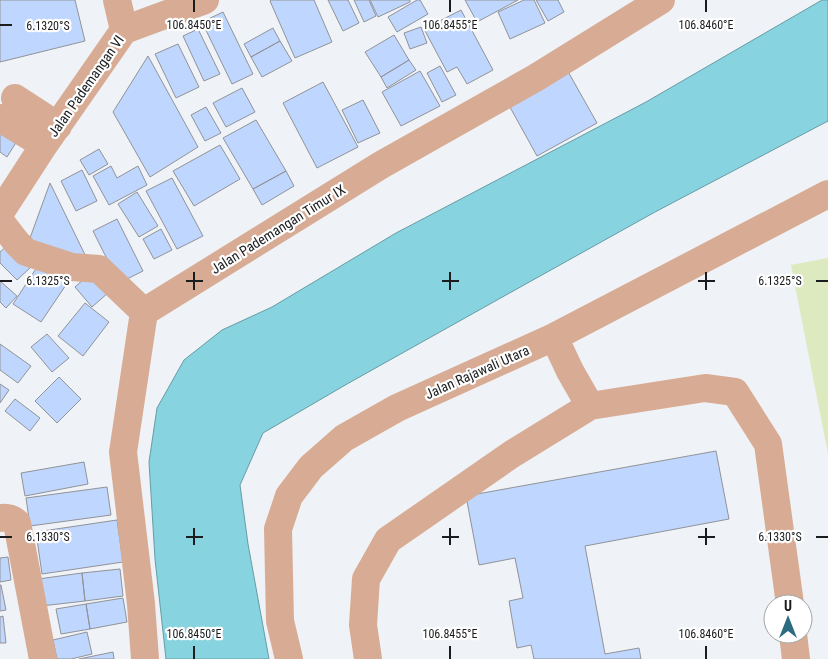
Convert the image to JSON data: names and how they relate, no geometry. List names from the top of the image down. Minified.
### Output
{"streets":{"street":["Jalan Pademangan VI","Jalan Pademangan Timur IX","Jalan Rajawali Utara"]},"north":"top","coordinates":["106.8450°E","106.8455°E","106.8460°E","6.1320°S","6.1325°S","6.1330°S"]}
